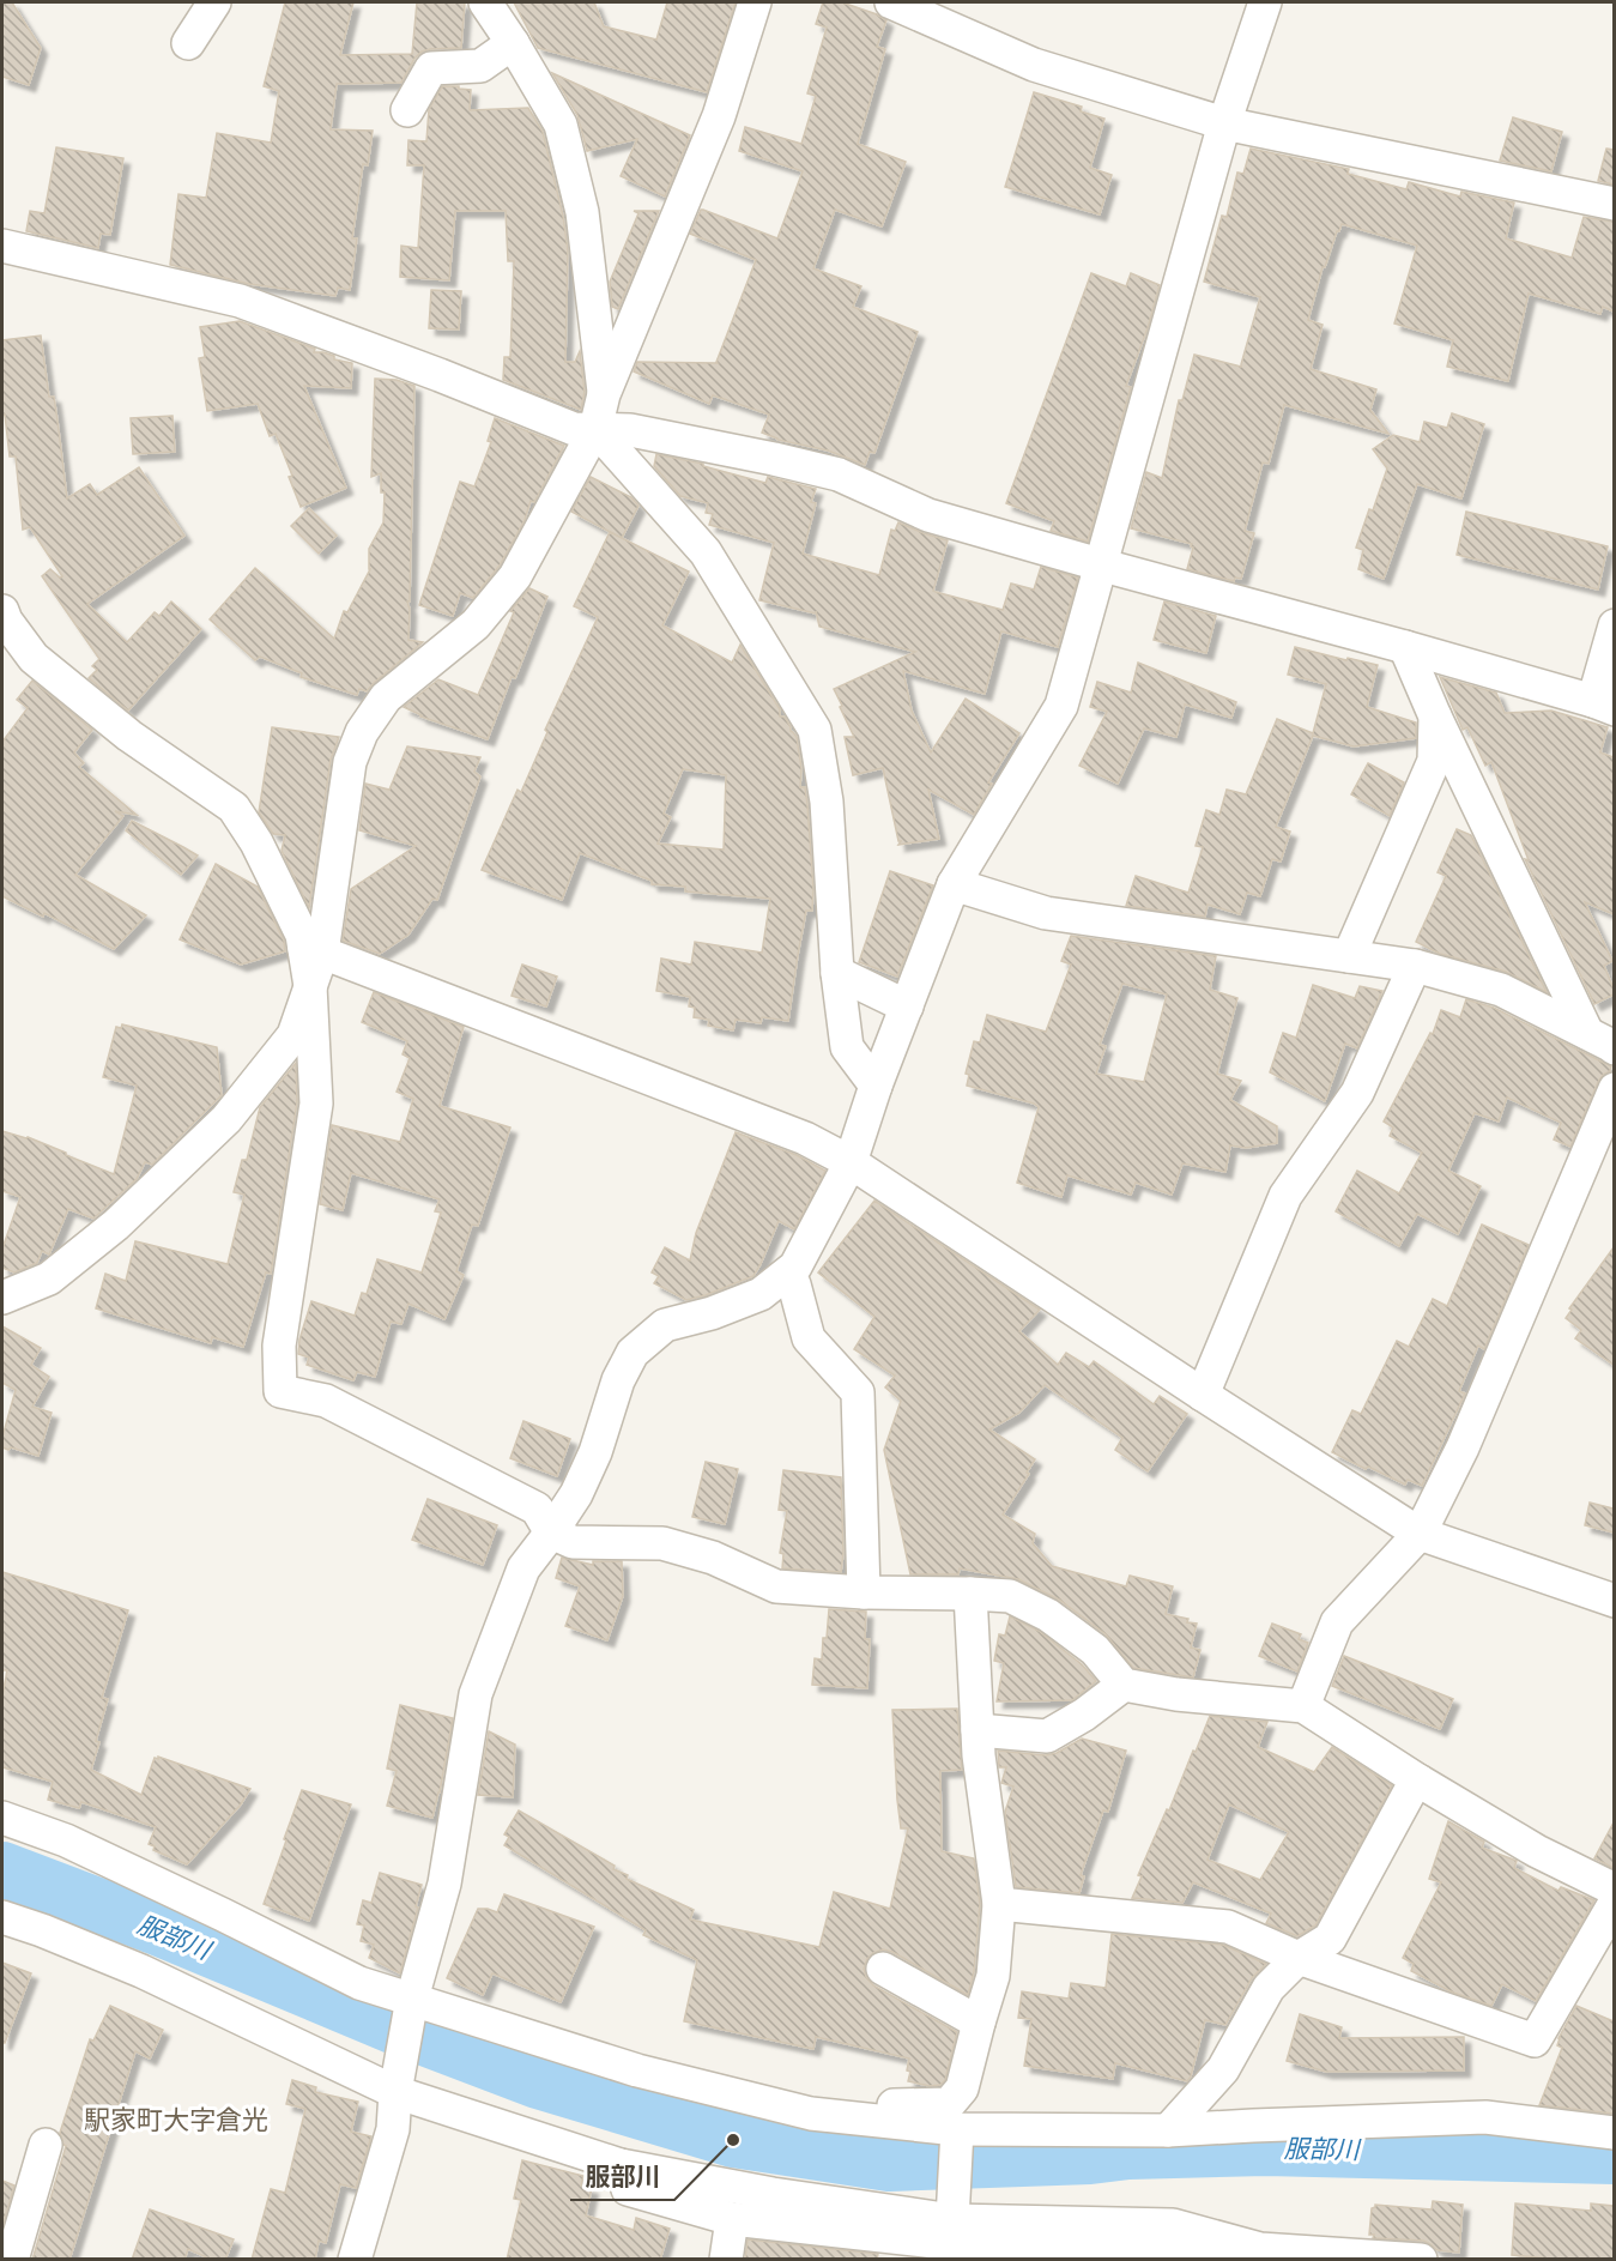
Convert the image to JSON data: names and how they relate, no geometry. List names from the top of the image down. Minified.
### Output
{"districts":["駅家町大字倉光"],"water":["服部川"],"places":["服部川"]}
